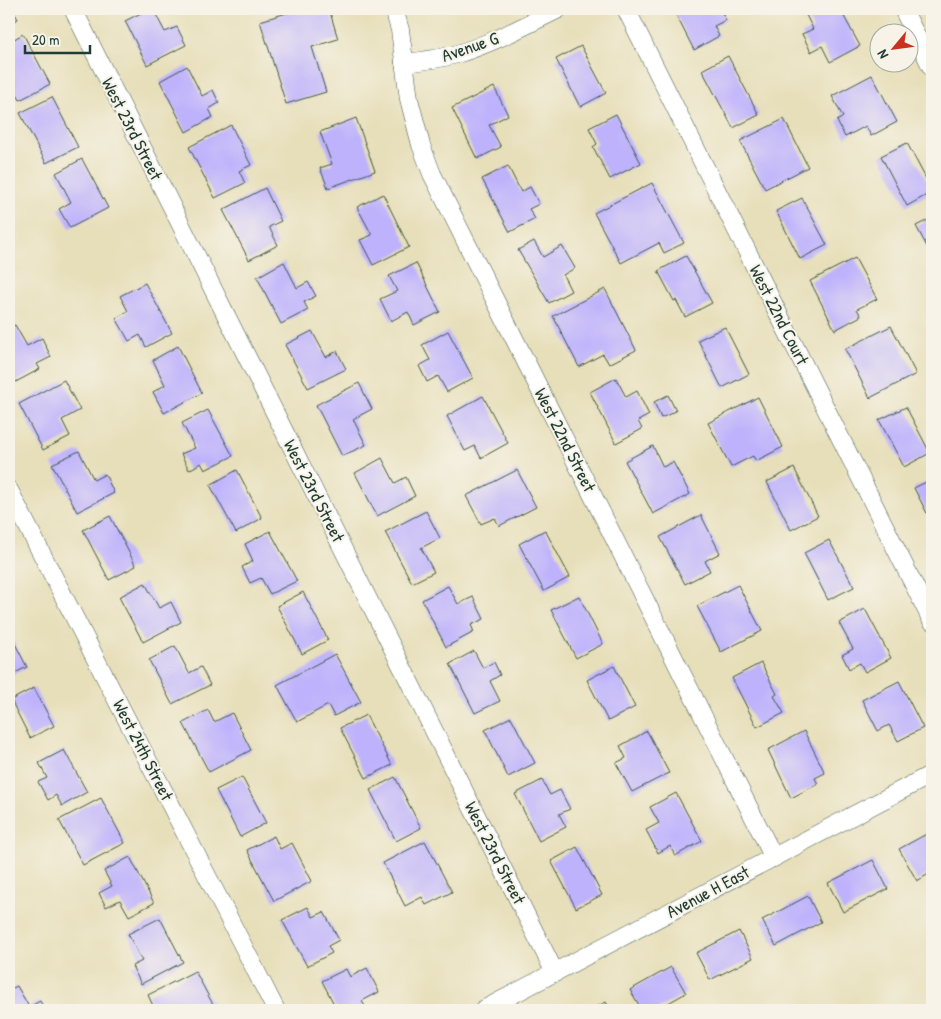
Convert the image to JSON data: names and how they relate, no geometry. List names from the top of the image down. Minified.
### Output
{"streets":{"street":["Avenue G","West 23rd Street","West 22nd Court","West 22nd Street","West 24th Street","Avenue H East"]},"crossings":[["Avenue G","West 22nd Street"],["West 23rd Street","Avenue H East"],["West 22nd Street","Avenue H East"]],"scale_bar":"20 m","north":"bottom left"}
